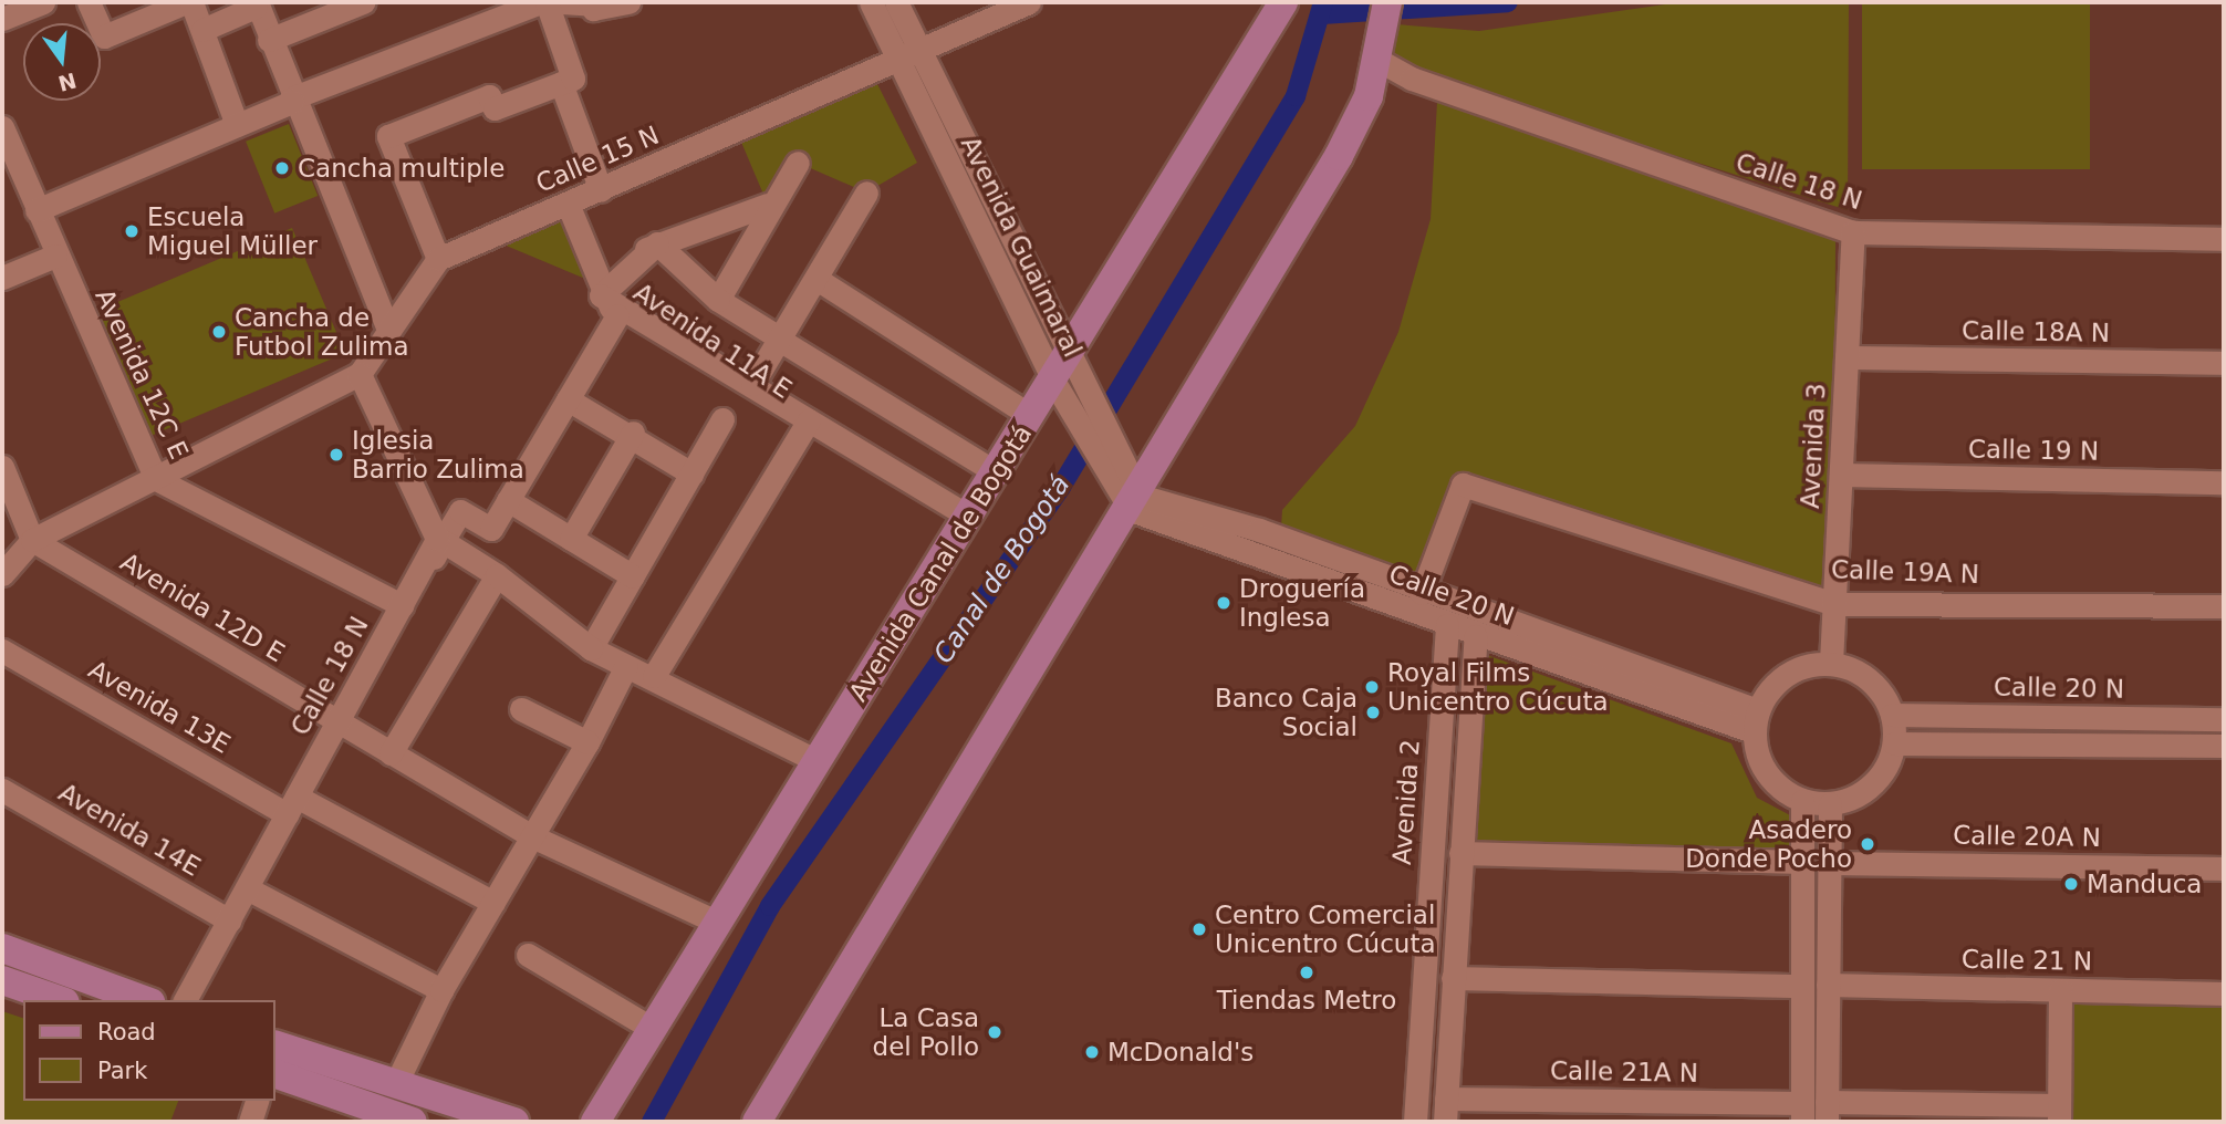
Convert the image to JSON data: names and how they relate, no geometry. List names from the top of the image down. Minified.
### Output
{"streets":{"main road":["Avenida Canal de Bogotá"],"street":["Calle 15 N","Calle 18 N","Avenida Guaimaral","Calle 18A N","Avenida 11A E","Avenida 12C E","Avenida 3","Calle 19 N","Calle 19A N","Calle 20 N","Avenida 12D E","Avenida 13E","Avenida 2","Avenida 14E","Calle 20A N","Calle 21 N","Calle 21A N"]},"crossings":[["Calle 15 N","Calle 18 N"],["Calle 15 N","Avenida Guaimaral"],["Calle 15 N","Avenida 11A E"],["Calle 18 N","Avenida 12C E"],["Calle 18 N","Avenida 3"],["Calle 18 N","Avenida 12D E"],["Calle 18 N","Avenida 13E"],["Calle 18 N","Avenida 14E"],["Avenida Guaimaral","Avenida Canal de Bogotá"],["Avenida Guaimaral","Calle 20 N"],["Calle 18A N","Avenida 3"],["Avenida 3","Calle 19 N"],["Avenida 3","Calle 19A N"],["Avenida 3","Calle 20 N"],["Avenida Canal de Bogotá","Avenida 12D E"],["Calle 19A N","Calle 20 N"],["Calle 20 N","Avenida 2"]],"water":["Canal de Bogotá"],"places":["Cancha multiple","Escuela Miguel Müller","Cancha de Futbol Zulima","Iglesia Barrio Zulima","Droguería Inglesa","Royal Films Unicentro Cúcuta","Banco Caja Social","Asadero Donde Pocho","Manduca","Centro Comercial Unicentro Cúcuta","Tiendas Metro","La Casa del Pollo","McDonald's"],"legend":["Road","Park"],"north":"bottom"}
